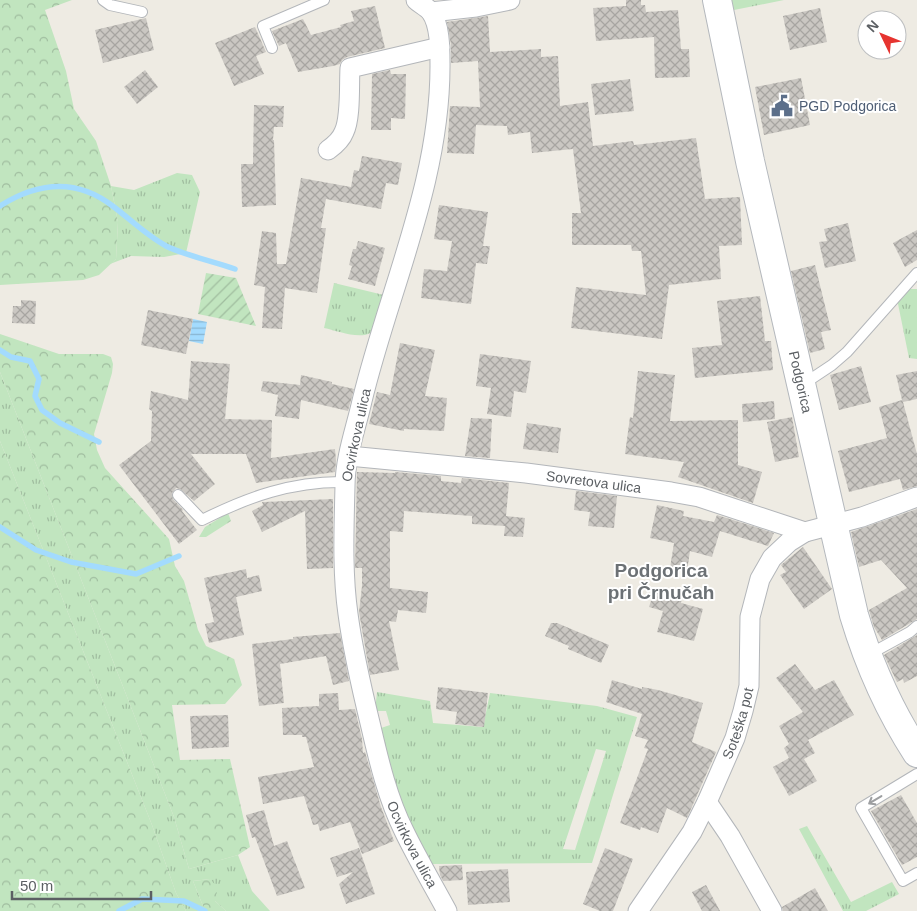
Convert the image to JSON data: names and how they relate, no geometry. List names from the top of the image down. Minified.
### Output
{"streets":{"main road":["Podgorica"],"street":["Ocvirkova ulica","Sovretova ulica","Soteška pot"]},"crossings":[["Ocvirkova ulica","Sovretova ulica"],["Sovretova ulica","Soteška pot"]],"districts":["Podgorica pri Črnučah"],"places":{"public building":["PGD Podgorica"]},"scale_bar":"50 m","north":"top left"}
